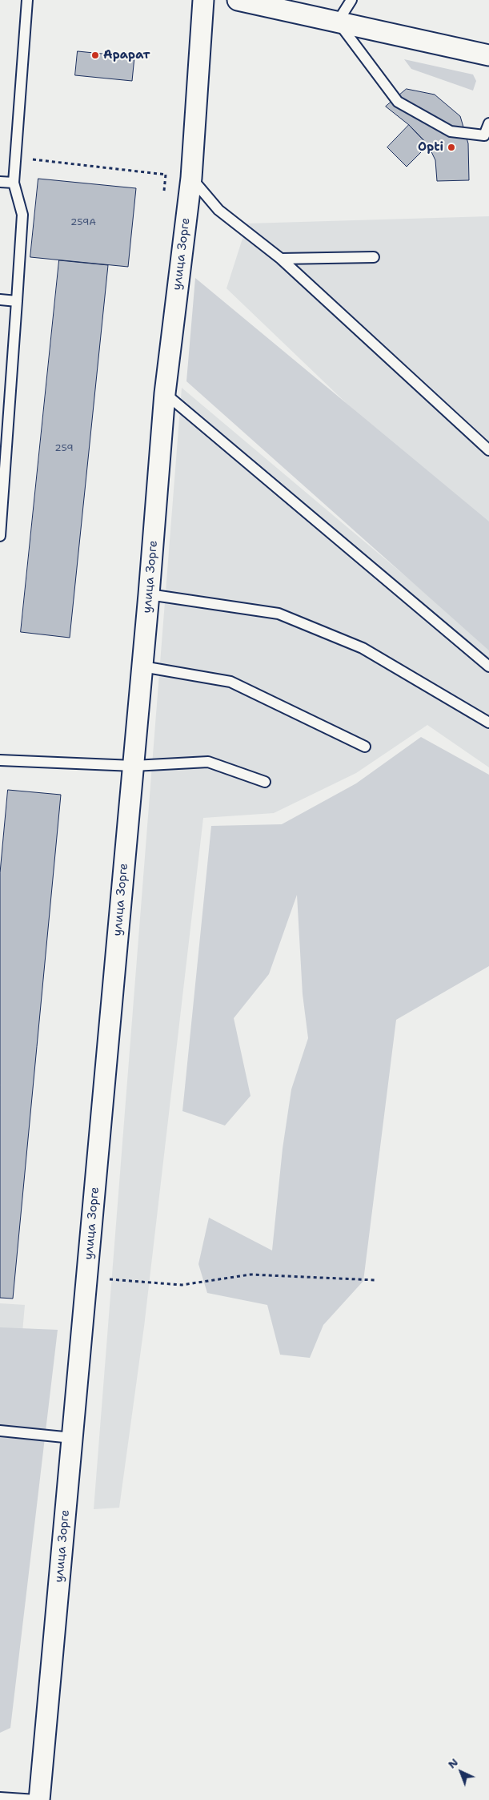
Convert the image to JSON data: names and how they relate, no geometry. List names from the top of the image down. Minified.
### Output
{"streets":{"street":["улица Зорге"]},"places":["Арарат","Opti"],"house_numbers":["259А","259"],"north":"top left"}
